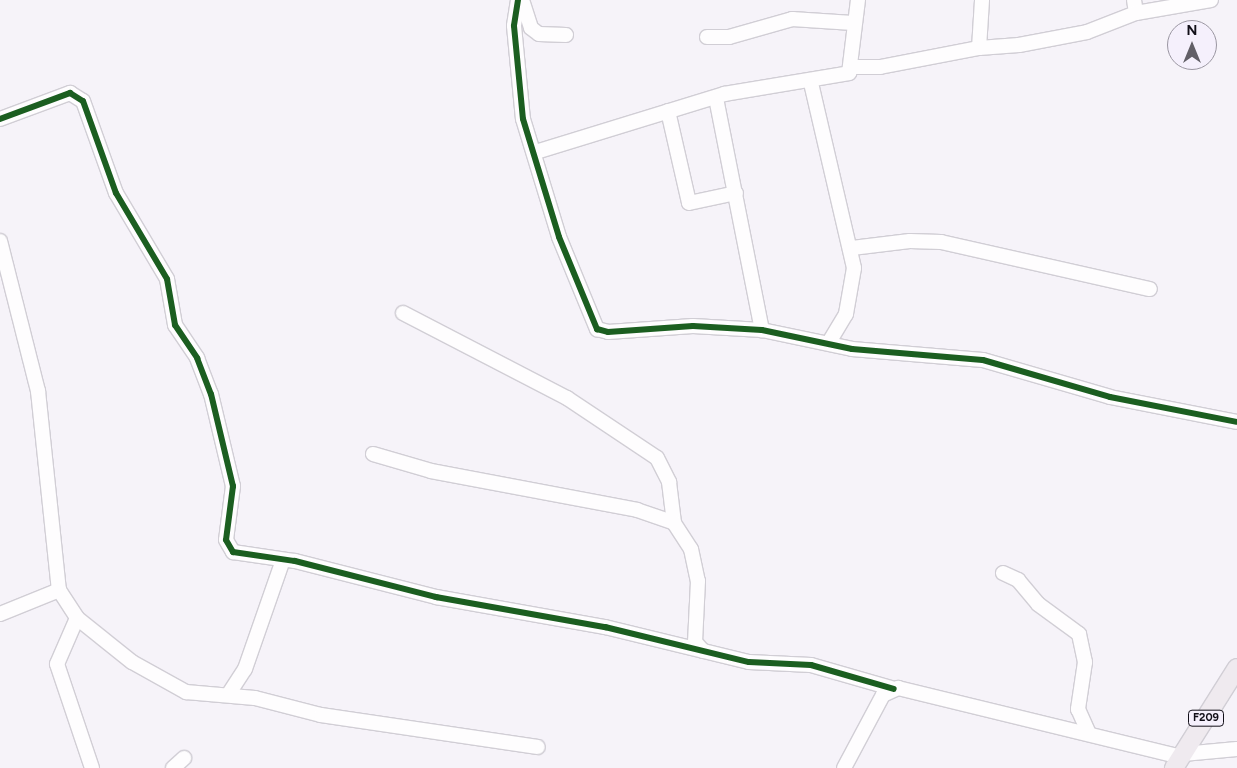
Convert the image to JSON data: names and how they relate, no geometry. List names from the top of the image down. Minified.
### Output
{"streets":{"main road":["F209"]},"north":"top"}
